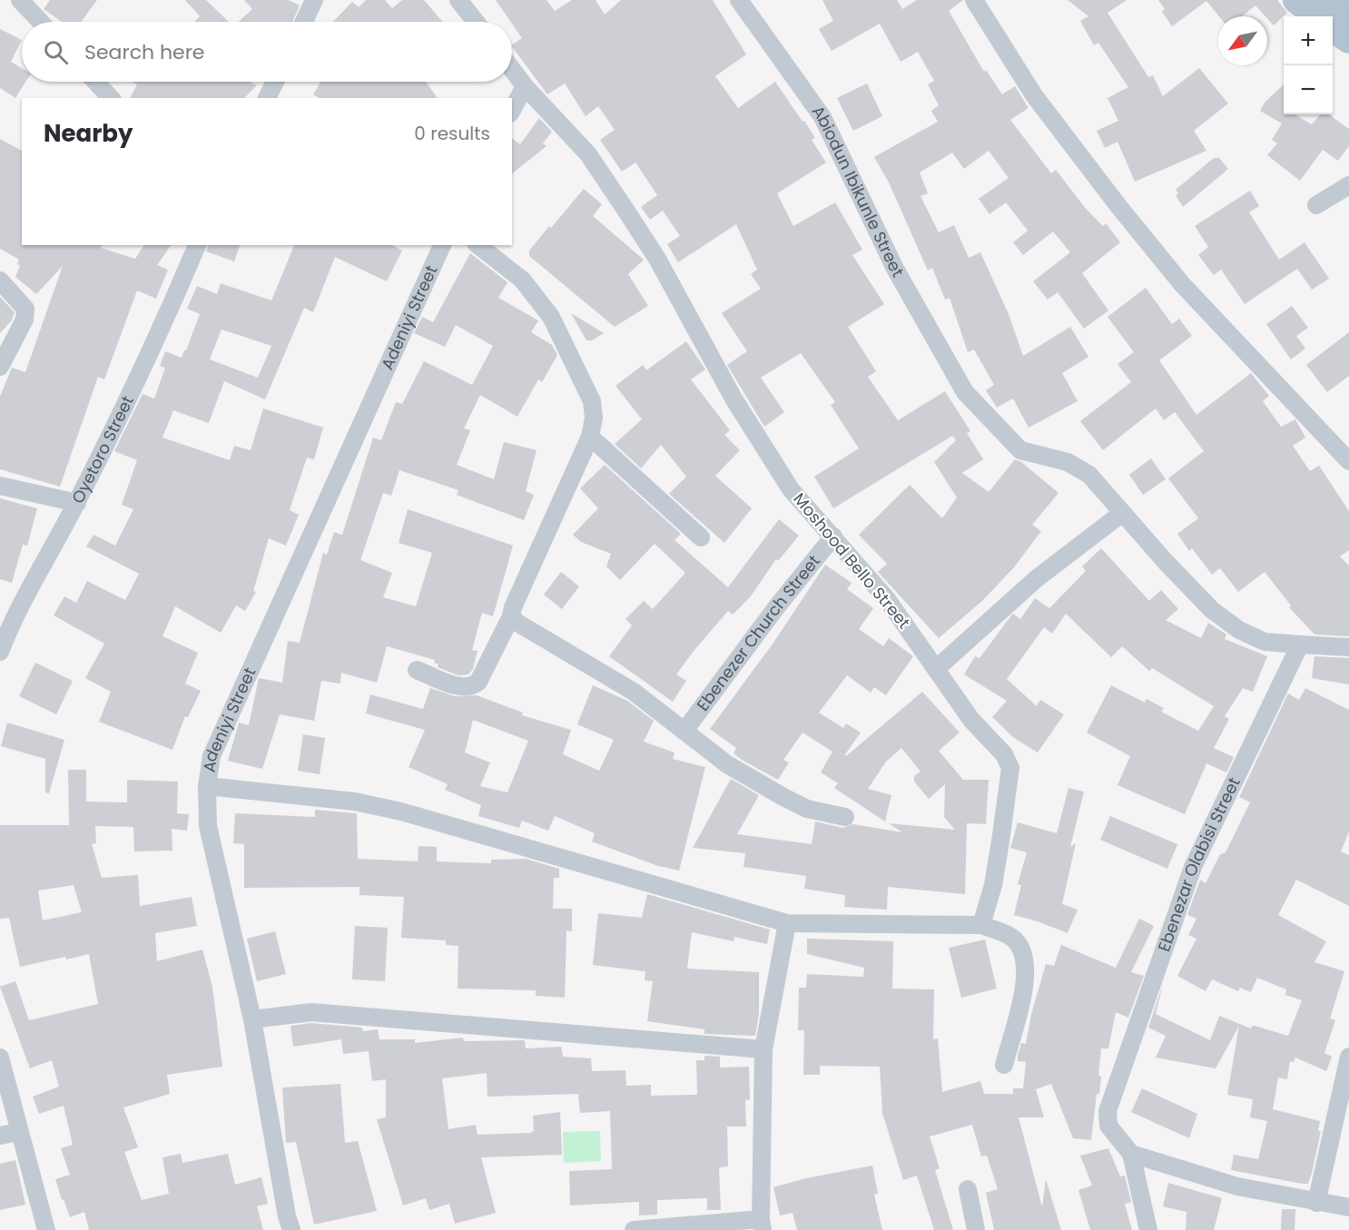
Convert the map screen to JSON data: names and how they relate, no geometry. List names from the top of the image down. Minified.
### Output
{"streets":{"street":["Abiodun Ibikunle Street","Adeniyi Street","Oyetoro Street","Moshood Bello Street","Ebenezer Church Street","Ebenezar Olabisi Street"]},"crossings":[["Abiodun Ibikunle Street","Ebenezar Olabisi Street"],["Moshood Bello Street","Ebenezer Church Street"]],"north":"bottom left","page":{"map_buttons":["+","−"],"search":"Search here","heading":["Nearby","0 results"]}}
